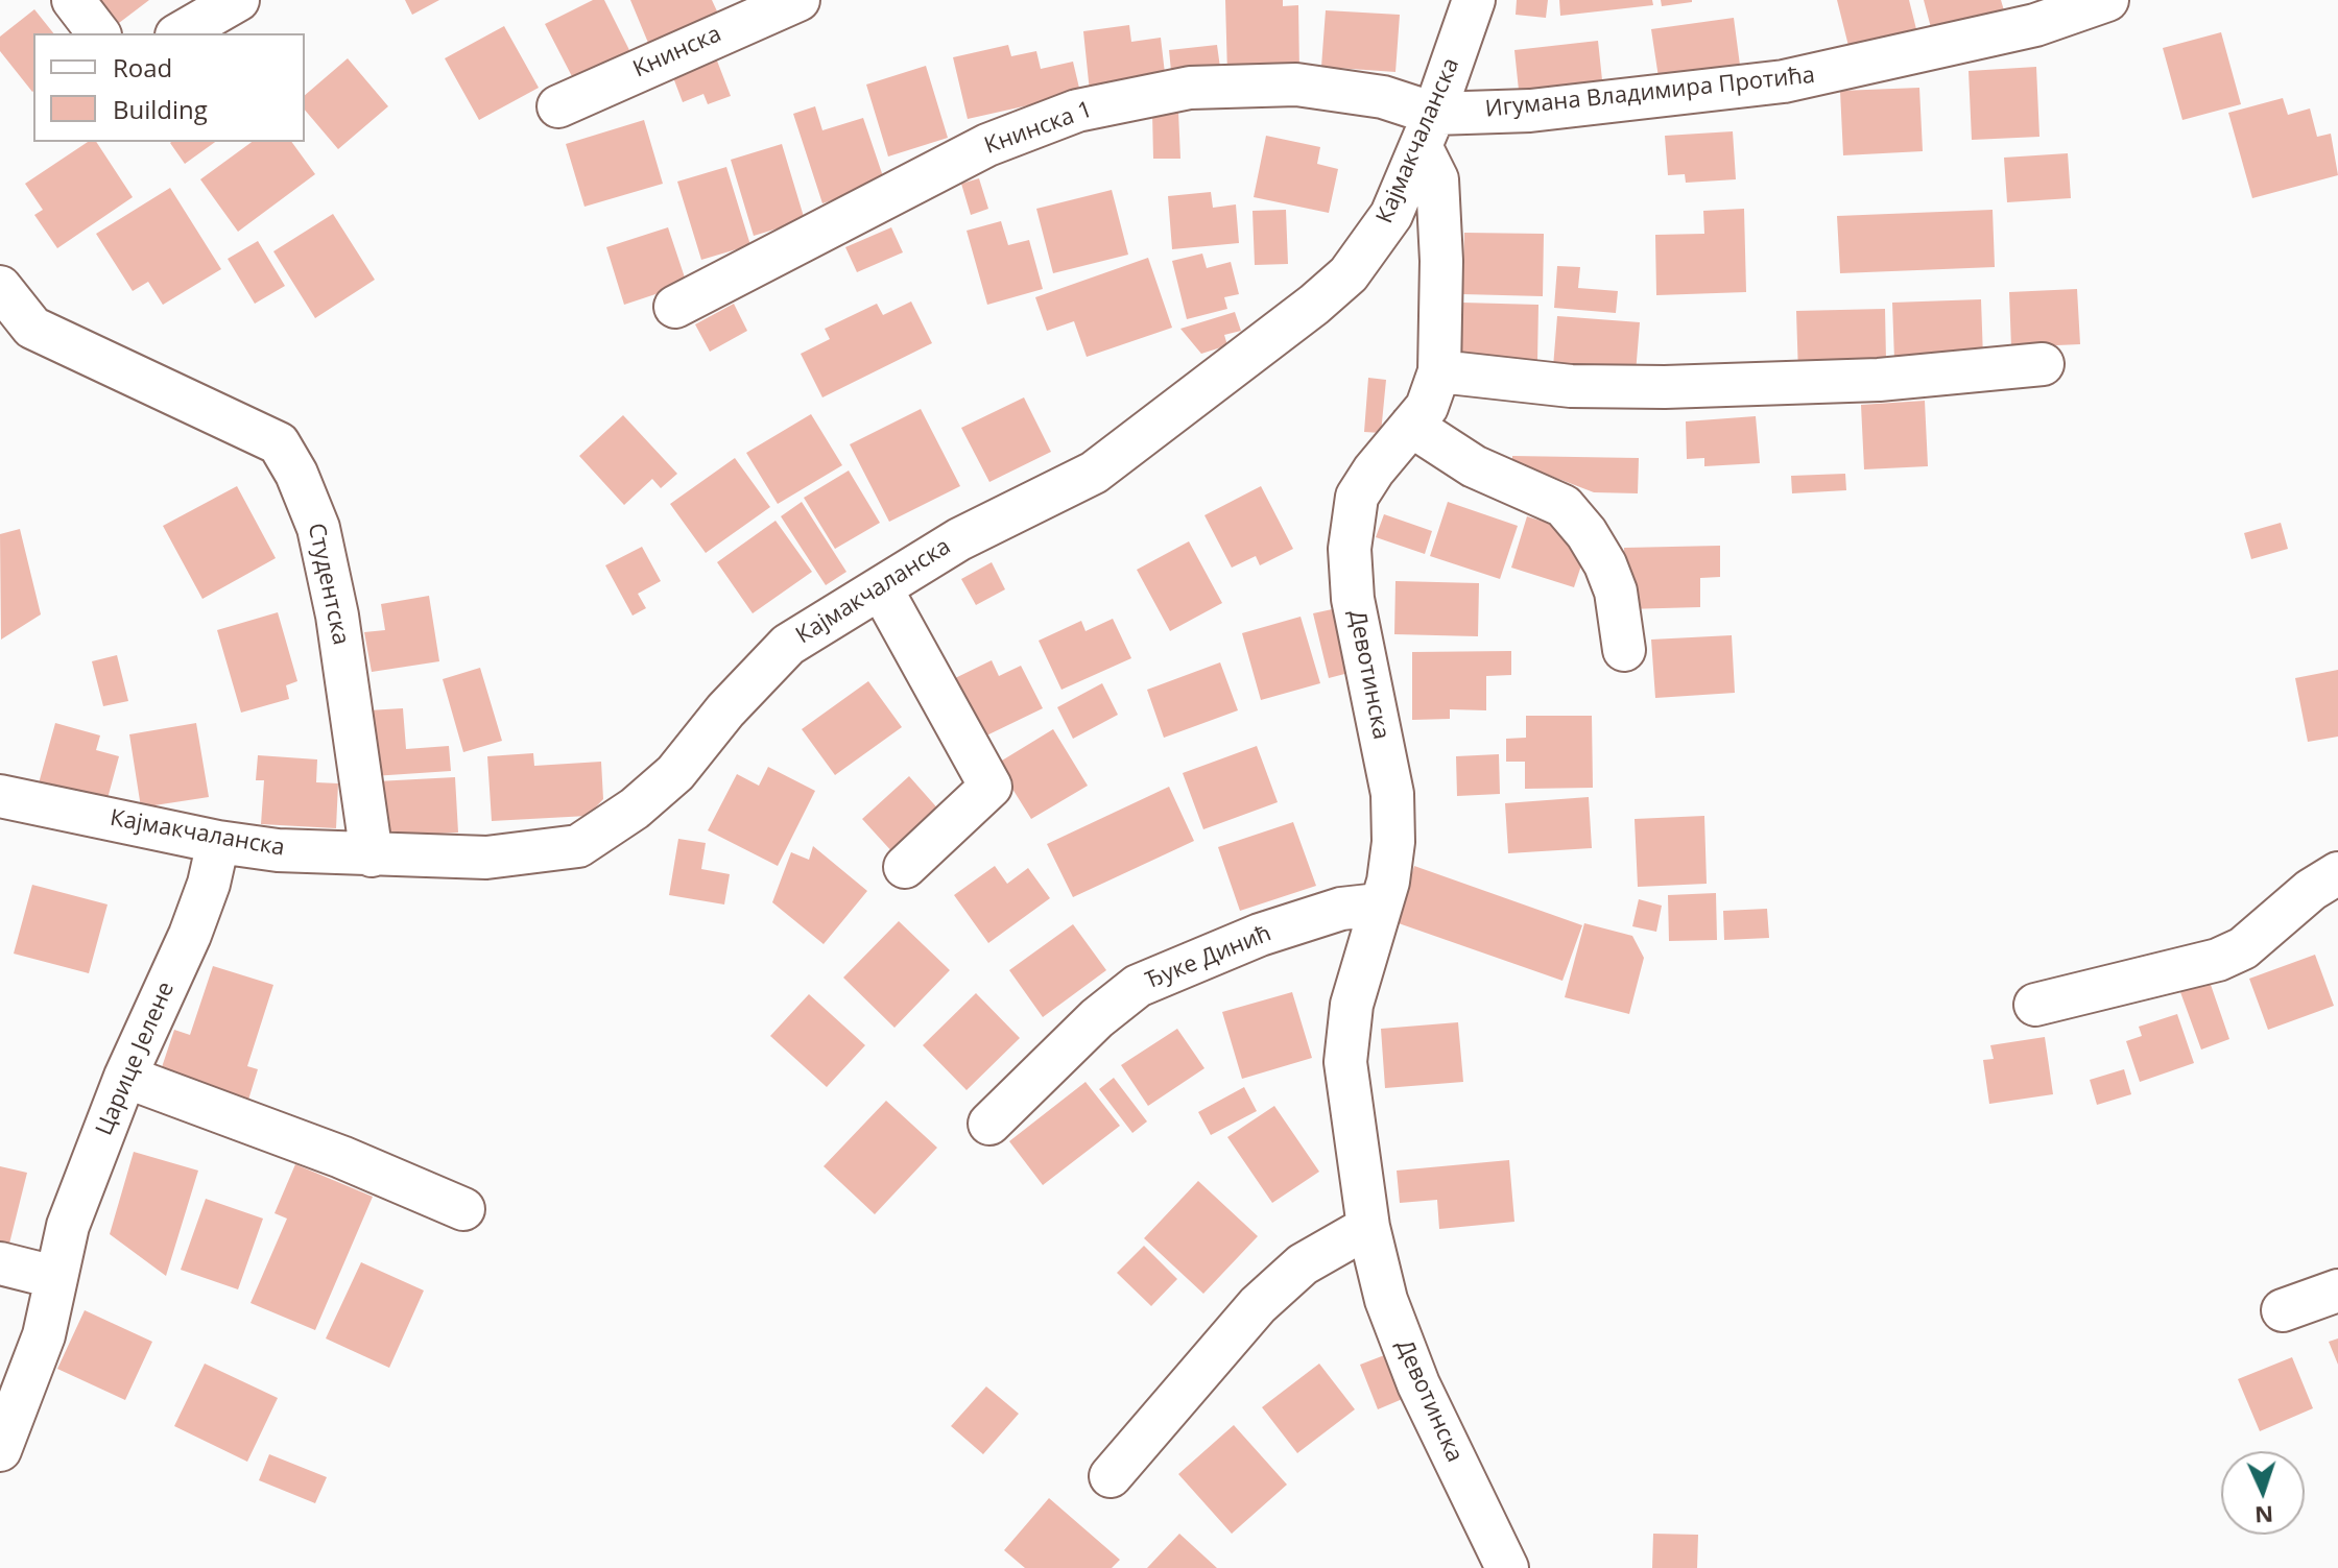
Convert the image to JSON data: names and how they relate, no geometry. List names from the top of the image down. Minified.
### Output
{"streets":{"street":["Книнска","Игумана Владимира Протића","Книнска 1","Кајмакчаланска","Студентска","Девотинска","Ђуке Динић","Царице Јелене"]},"crossings":[["Игумана Владимира Протића","Книнска 1"],["Игумана Владимира Протића","Кајмакчаланска"],["Игумана Владимира Протића","Девотинска"],["Книнска 1","Кајмакчаланска"],["Книнска 1","Девотинска"],["Кајмакчаланска","Студентска"],["Кајмакчаланска","Девотинска"],["Кајмакчаланска","Царице Јелене"],["Девотинска","Ђуке Динић"]],"legend":["Road","Building"],"north":"bottom"}
